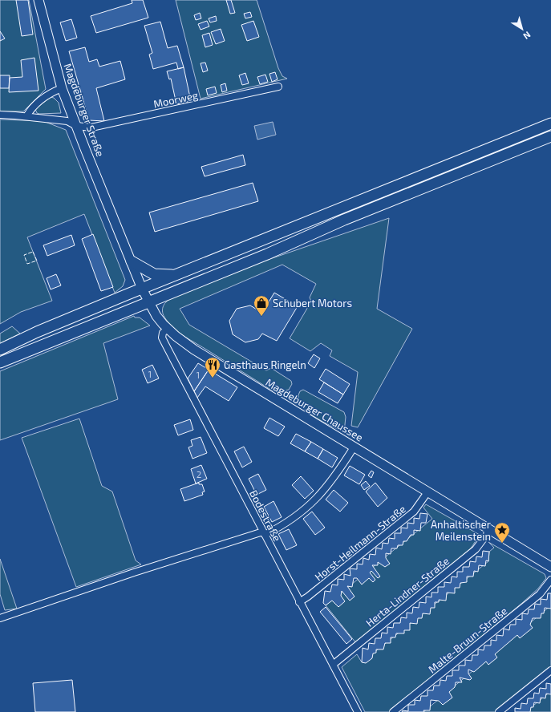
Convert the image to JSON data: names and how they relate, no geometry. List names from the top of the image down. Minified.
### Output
{"streets":{"main road":["Magdeburger Straße","Magdeburger Chaussee"],"street":["Moorweg","Bodestraße","Horst-Heilmann-Straße","Herta-Lindner-Straße","Malte-Bruun-Straße"]},"crossings":[["Moorweg","Magdeburger Straße"],["Magdeburger Straße","Magdeburger Chaussee"],["Magdeburger Chaussee","Bodestraße"],["Magdeburger Chaussee","Horst-Heilmann-Straße"],["Magdeburger Chaussee","Herta-Lindner-Straße"],["Bodestraße","Horst-Heilmann-Straße"],["Bodestraße","Herta-Lindner-Straße"]],"places":{"shop":["Schubert Motors"],"restaurant":["Gasthaus Ringeln"],"place":["Anhaltischer Meilenstein"]},"house_numbers":["1","1","2"],"north":"bottom right"}
